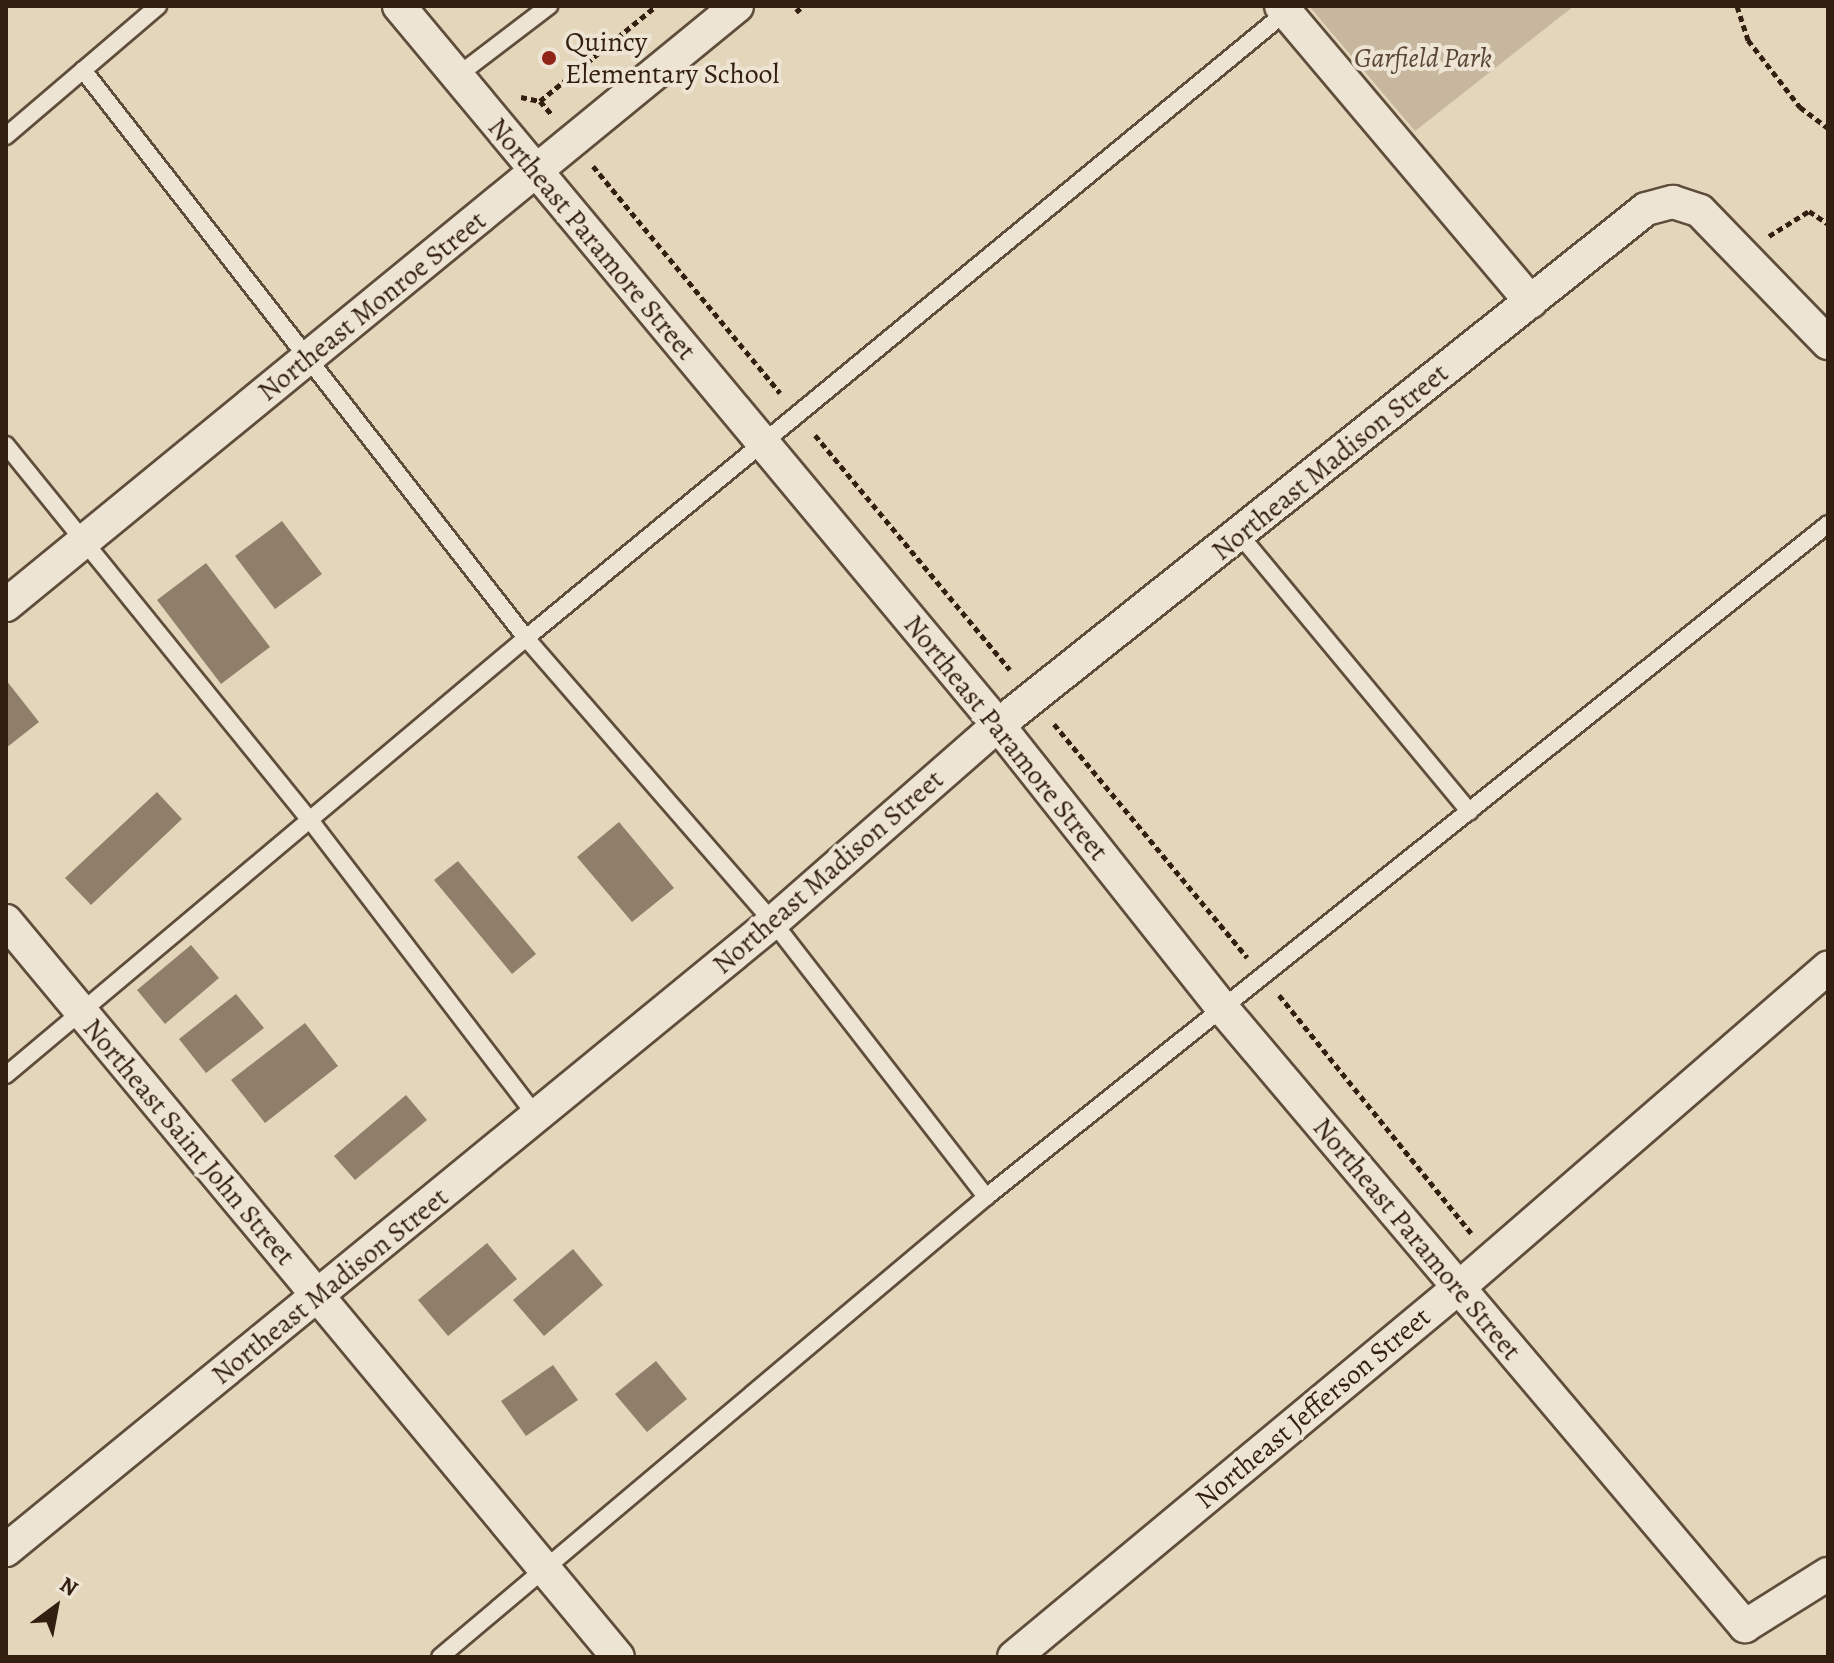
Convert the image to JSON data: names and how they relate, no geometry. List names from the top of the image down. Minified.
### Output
{"streets":{"street":["Northeast Paramore Street","Northeast Monroe Street","Northeast Madison Street","Northeast Saint John Street","Northeast Jefferson Street"]},"crossings":[["Northeast Paramore Street","Northeast Monroe Street"],["Northeast Paramore Street","Northeast Madison Street"],["Northeast Paramore Street","Northeast Jefferson Street"],["Northeast Madison Street","Northeast Saint John Street"]],"parks":["Garfield Park"],"places":["Quincy Elementary School"],"north":"top right"}
